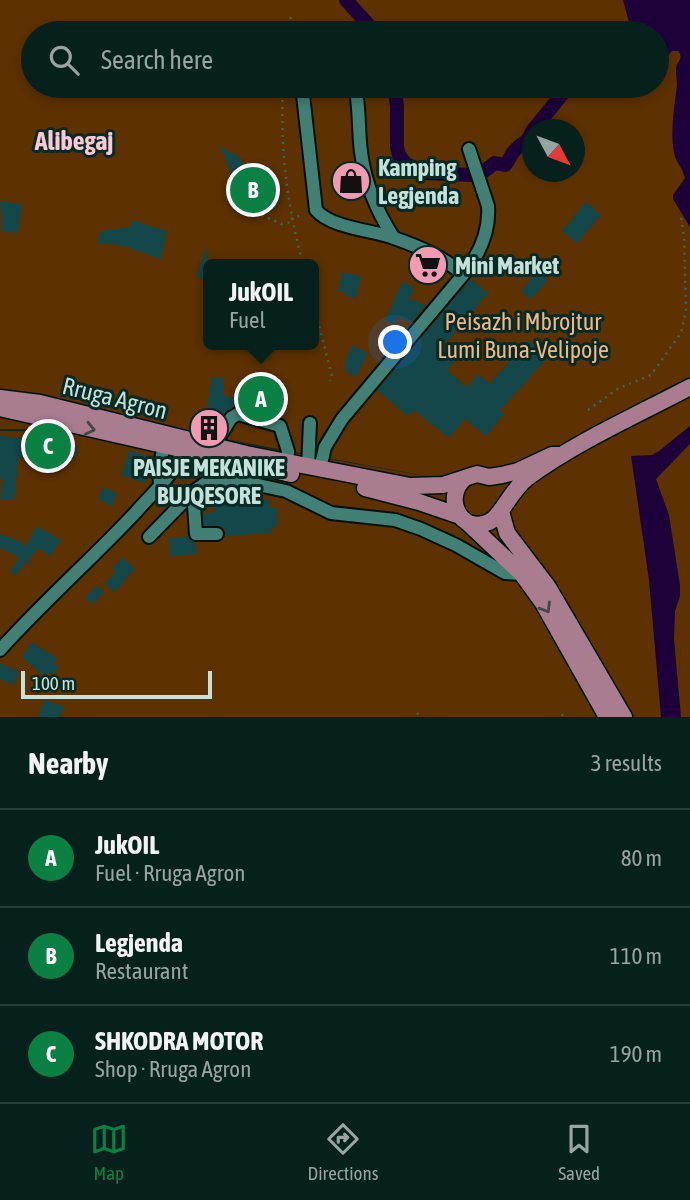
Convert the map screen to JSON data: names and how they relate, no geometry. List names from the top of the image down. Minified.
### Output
{"streets":{"main road":["Rruga Agron"]},"districts":["Alibegaj"],"parks":["Peisazh i Mbrojtur Lumi Buna-Velipoje"],"places":{"shop":["Kamping Legjenda"],"supermarket":["Mini Market"],"building":["PAISJE MEKANIKE BUJQESORE"]},"scale_bar":"100 m","north":"bottom right","page":{"search":"Search here","pins":["B","A","C"],"popup":["JukOIL","Fuel"],"scale":"100 m","heading":["Nearby","3 results"],"list":[{"mark":"A","name":"JukOIL","note":"Fuel · Rruga Agron","value":"80 m"},{"mark":"B","name":"Legjenda","note":"Restaurant","value":"110 m"},{"mark":"C","name":"SHKODRA MOTOR","note":"Shop · Rruga Agron","value":"190 m"}],"nav":["Map","Directions","Saved"]}}
